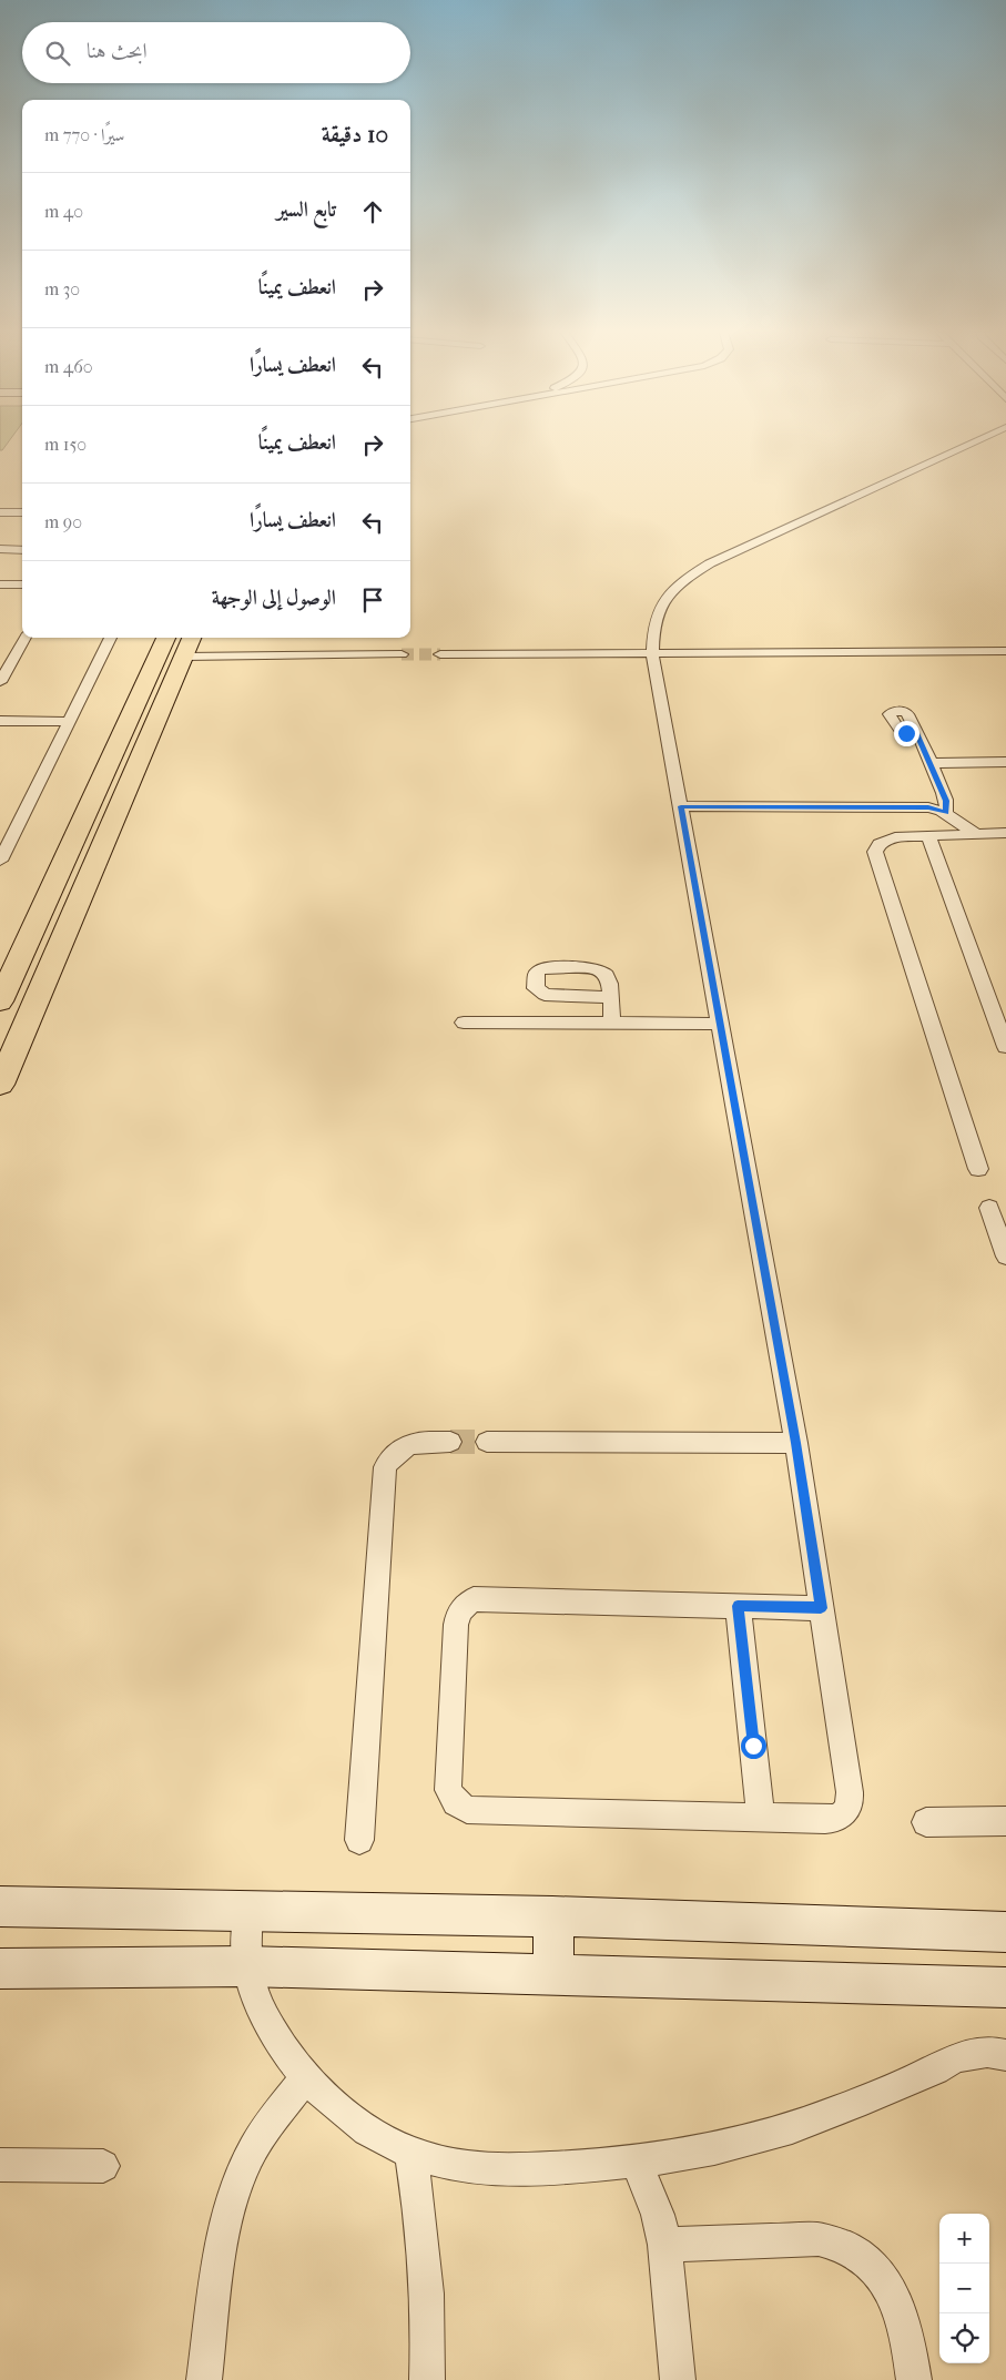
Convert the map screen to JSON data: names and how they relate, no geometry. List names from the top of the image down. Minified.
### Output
{"page":{"search":"ابحث هنا","heading":["10 دقيقة","سيرًا · 770 m"],"list":[["تابع السير","40 m"],["انعطف يمينًا","30 m"],["انعطف يسارًا","460 m"],["انعطف يمينًا","150 m"],["انعطف يسارًا","90 m"],"الوصول إلى الوجهة"],"map_buttons":["+","−"]}}
